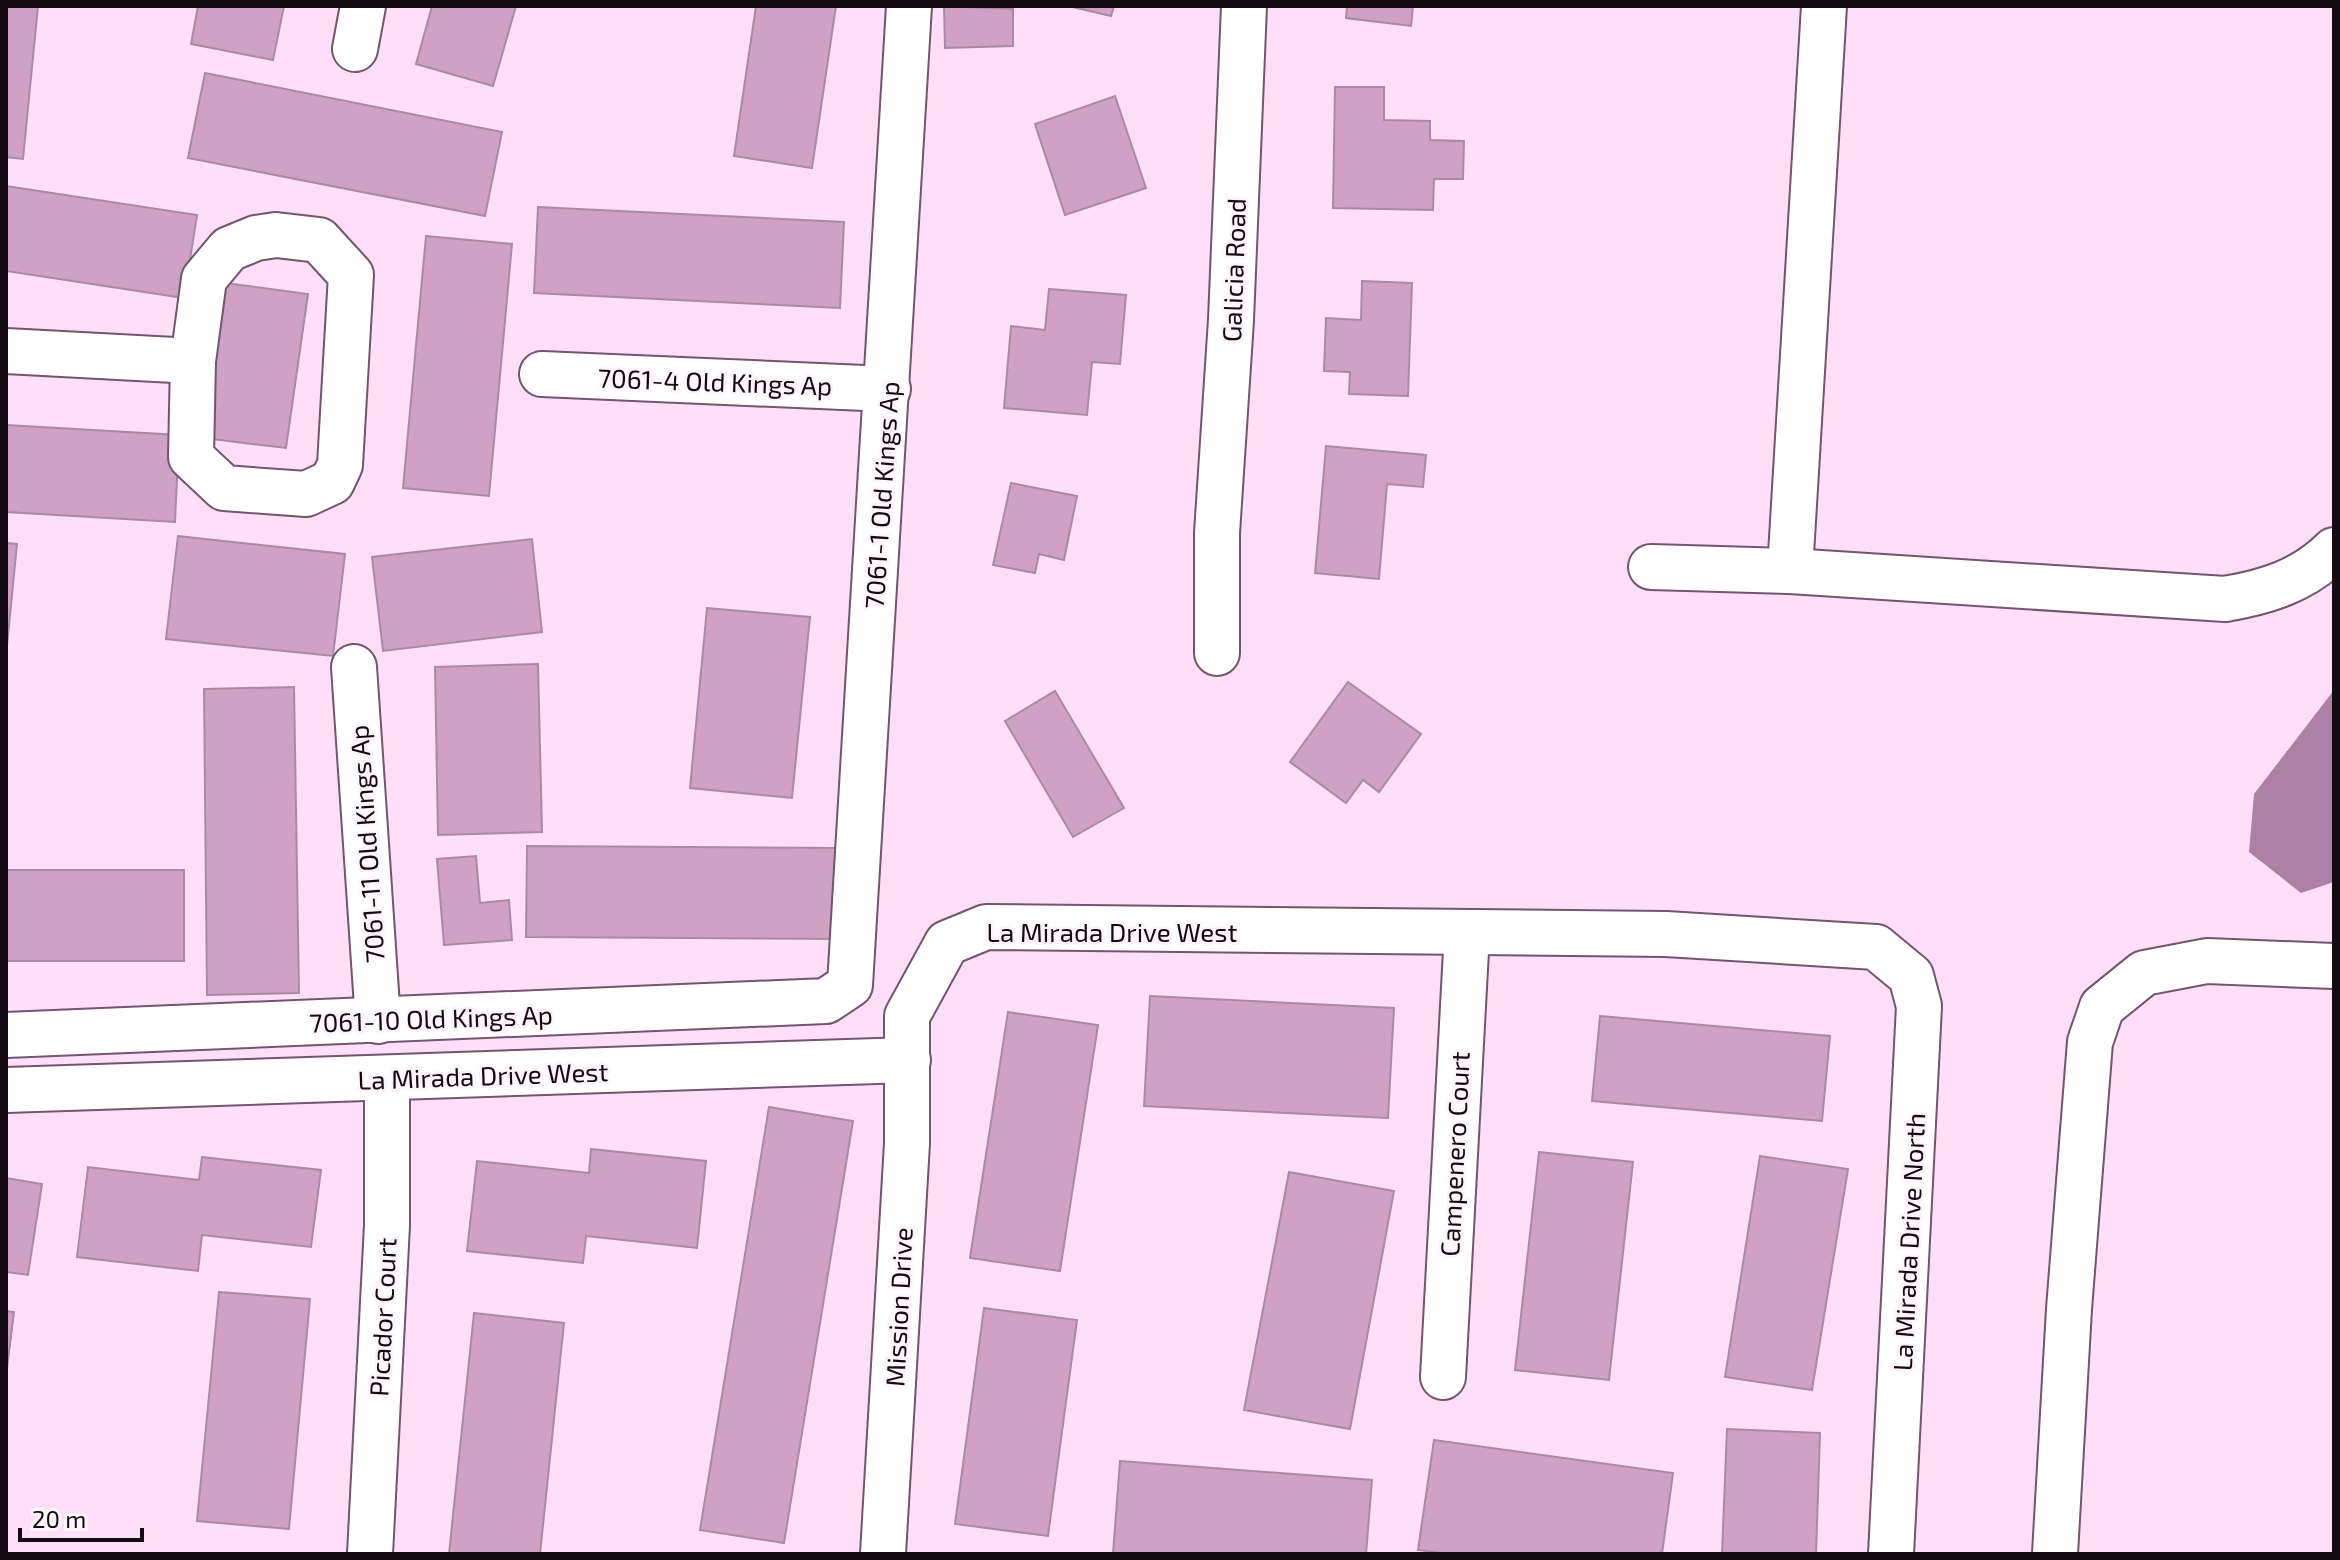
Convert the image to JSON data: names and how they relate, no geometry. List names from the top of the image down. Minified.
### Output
{"streets":{"street":["Galicia Road","7061-4 Old Kings Ap","7061-1 Old Kings Ap","7061-11 Old Kings Ap","La Mirada Drive West","7061-10 Old Kings Ap","Campenero Court","La Mirada Drive North","Mission Drive","Picador Court"]},"crossings":[["7061-4 Old Kings Ap","7061-1 Old Kings Ap"],["7061-1 Old Kings Ap","7061-10 Old Kings Ap"],["7061-11 Old Kings Ap","7061-10 Old Kings Ap"],["La Mirada Drive West","Campenero Court"],["La Mirada Drive West","La Mirada Drive North"],["La Mirada Drive West","Mission Drive"],["La Mirada Drive West","Picador Court"]],"scale_bar":"20 m"}
